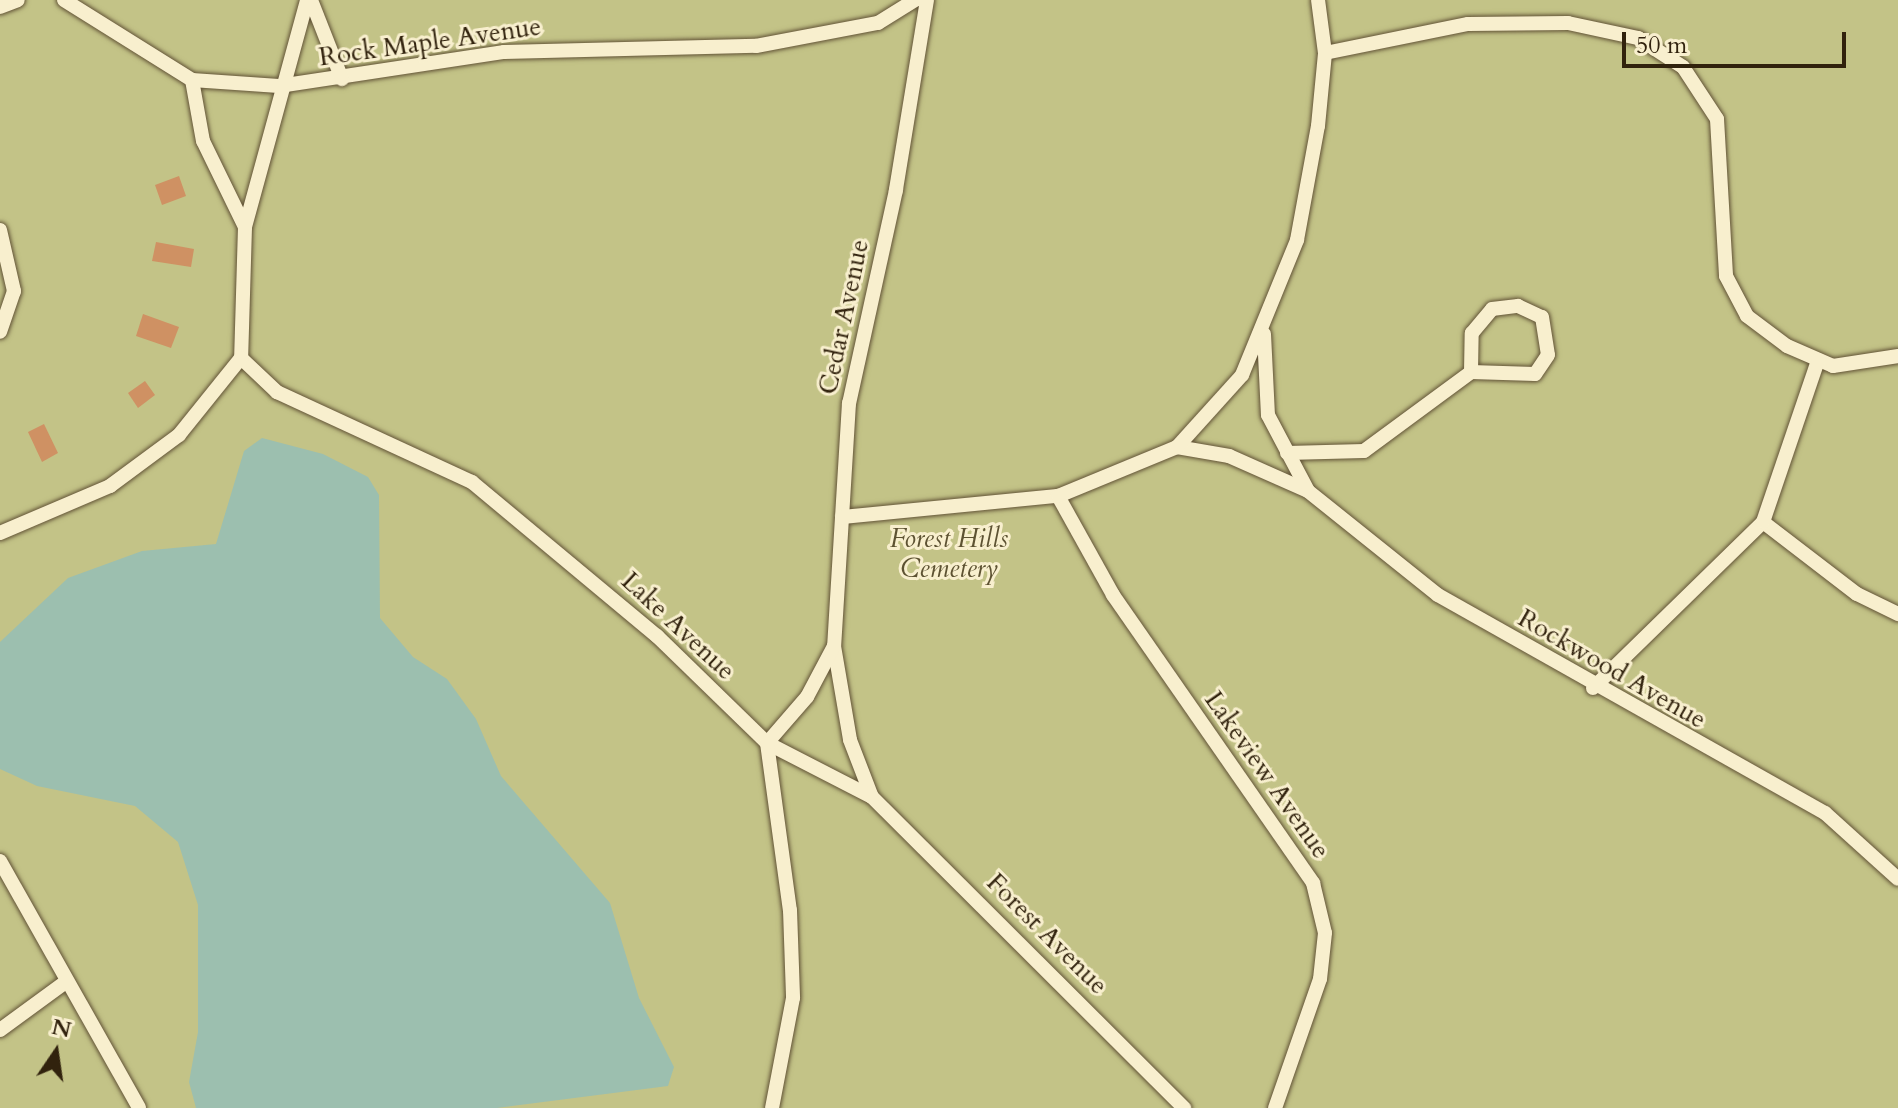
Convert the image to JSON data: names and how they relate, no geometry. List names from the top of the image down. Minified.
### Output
{"streets":{"lane":["Rock Maple Avenue","Cedar Avenue","Lake Avenue","Rockwood Avenue","Lakeview Avenue","Forest Avenue"]},"crossings":[["Cedar Avenue","Forest Avenue"],["Lake Avenue","Forest Avenue"]],"parks":["Forest Hills Cemetery"],"scale_bar":"50 m","north":"top"}
